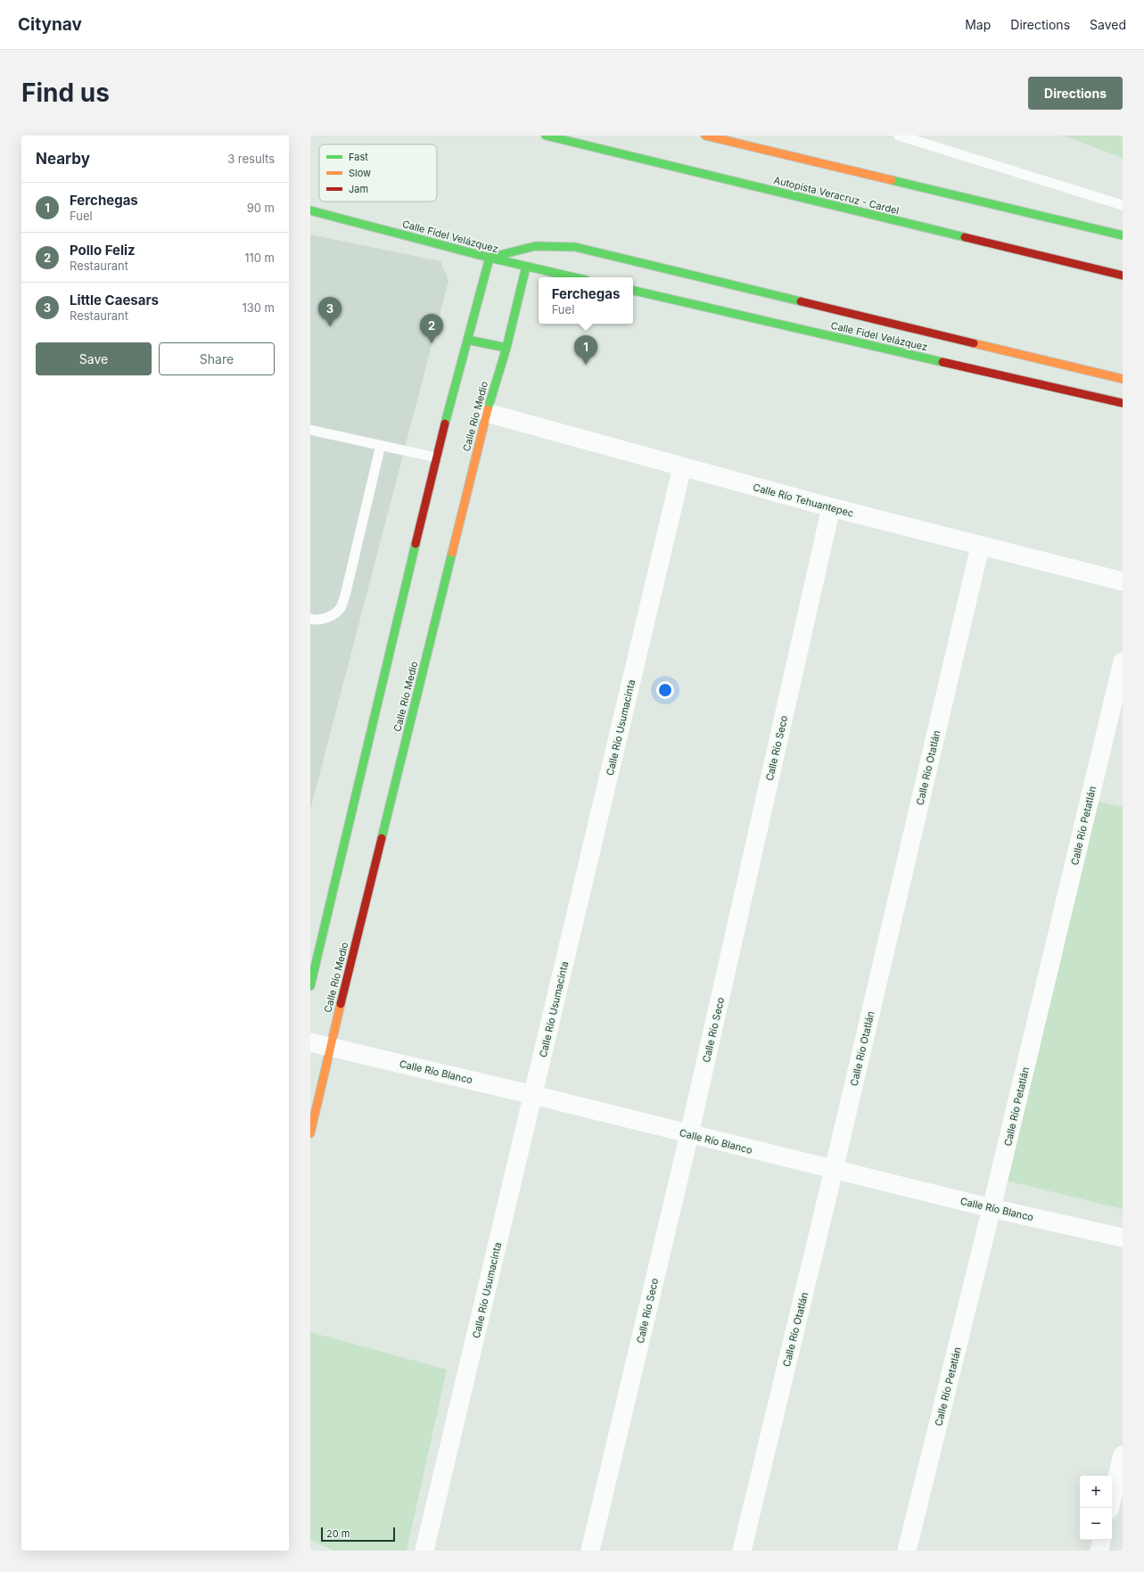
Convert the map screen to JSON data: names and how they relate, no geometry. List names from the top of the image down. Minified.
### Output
{"streets":{"main road":["Autopista Veracruz - Cardel","Calle Fidel Velázquez","Calle Río Medio"],"street":["Calle Río Tehuantepec","Calle Río Usumacinta","Calle Río Seco","Calle Río Otatlán","Calle Río Petatlán","Calle Río Blanco"]},"crossings":[["Calle Fidel Velázquez","Calle Río Medio"],["Calle Río Medio","Calle Río Tehuantepec"],["Calle Río Medio","Calle Río Blanco"],["Calle Río Tehuantepec","Calle Río Usumacinta"],["Calle Río Tehuantepec","Calle Río Seco"],["Calle Río Tehuantepec","Calle Río Otatlán"],["Calle Río Usumacinta","Calle Río Blanco"],["Calle Río Seco","Calle Río Blanco"],["Calle Río Otatlán","Calle Río Blanco"],["Calle Río Petatlán","Calle Río Blanco"]],"legend":["Fast","Slow","Jam"],"scale_bar":"20 m","page":{"header":"Citynav","nav":["Map","Directions","Saved"],"buttons":["Directions",["Save","Share"]],"title":"Find us","heading":["Nearby","3 results"],"list":[{"mark":"1","name":"Ferchegas","note":"Fuel","value":"90 m"},{"mark":"2","name":"Pollo Feliz","note":"Restaurant","value":"110 m"},{"mark":"3","name":"Little Caesars","note":"Restaurant","value":"130 m"}],"popup":["Ferchegas","Fuel"],"pins":["3","2","1"],"map_buttons":["+","−"],"scale":"20 m"}}
